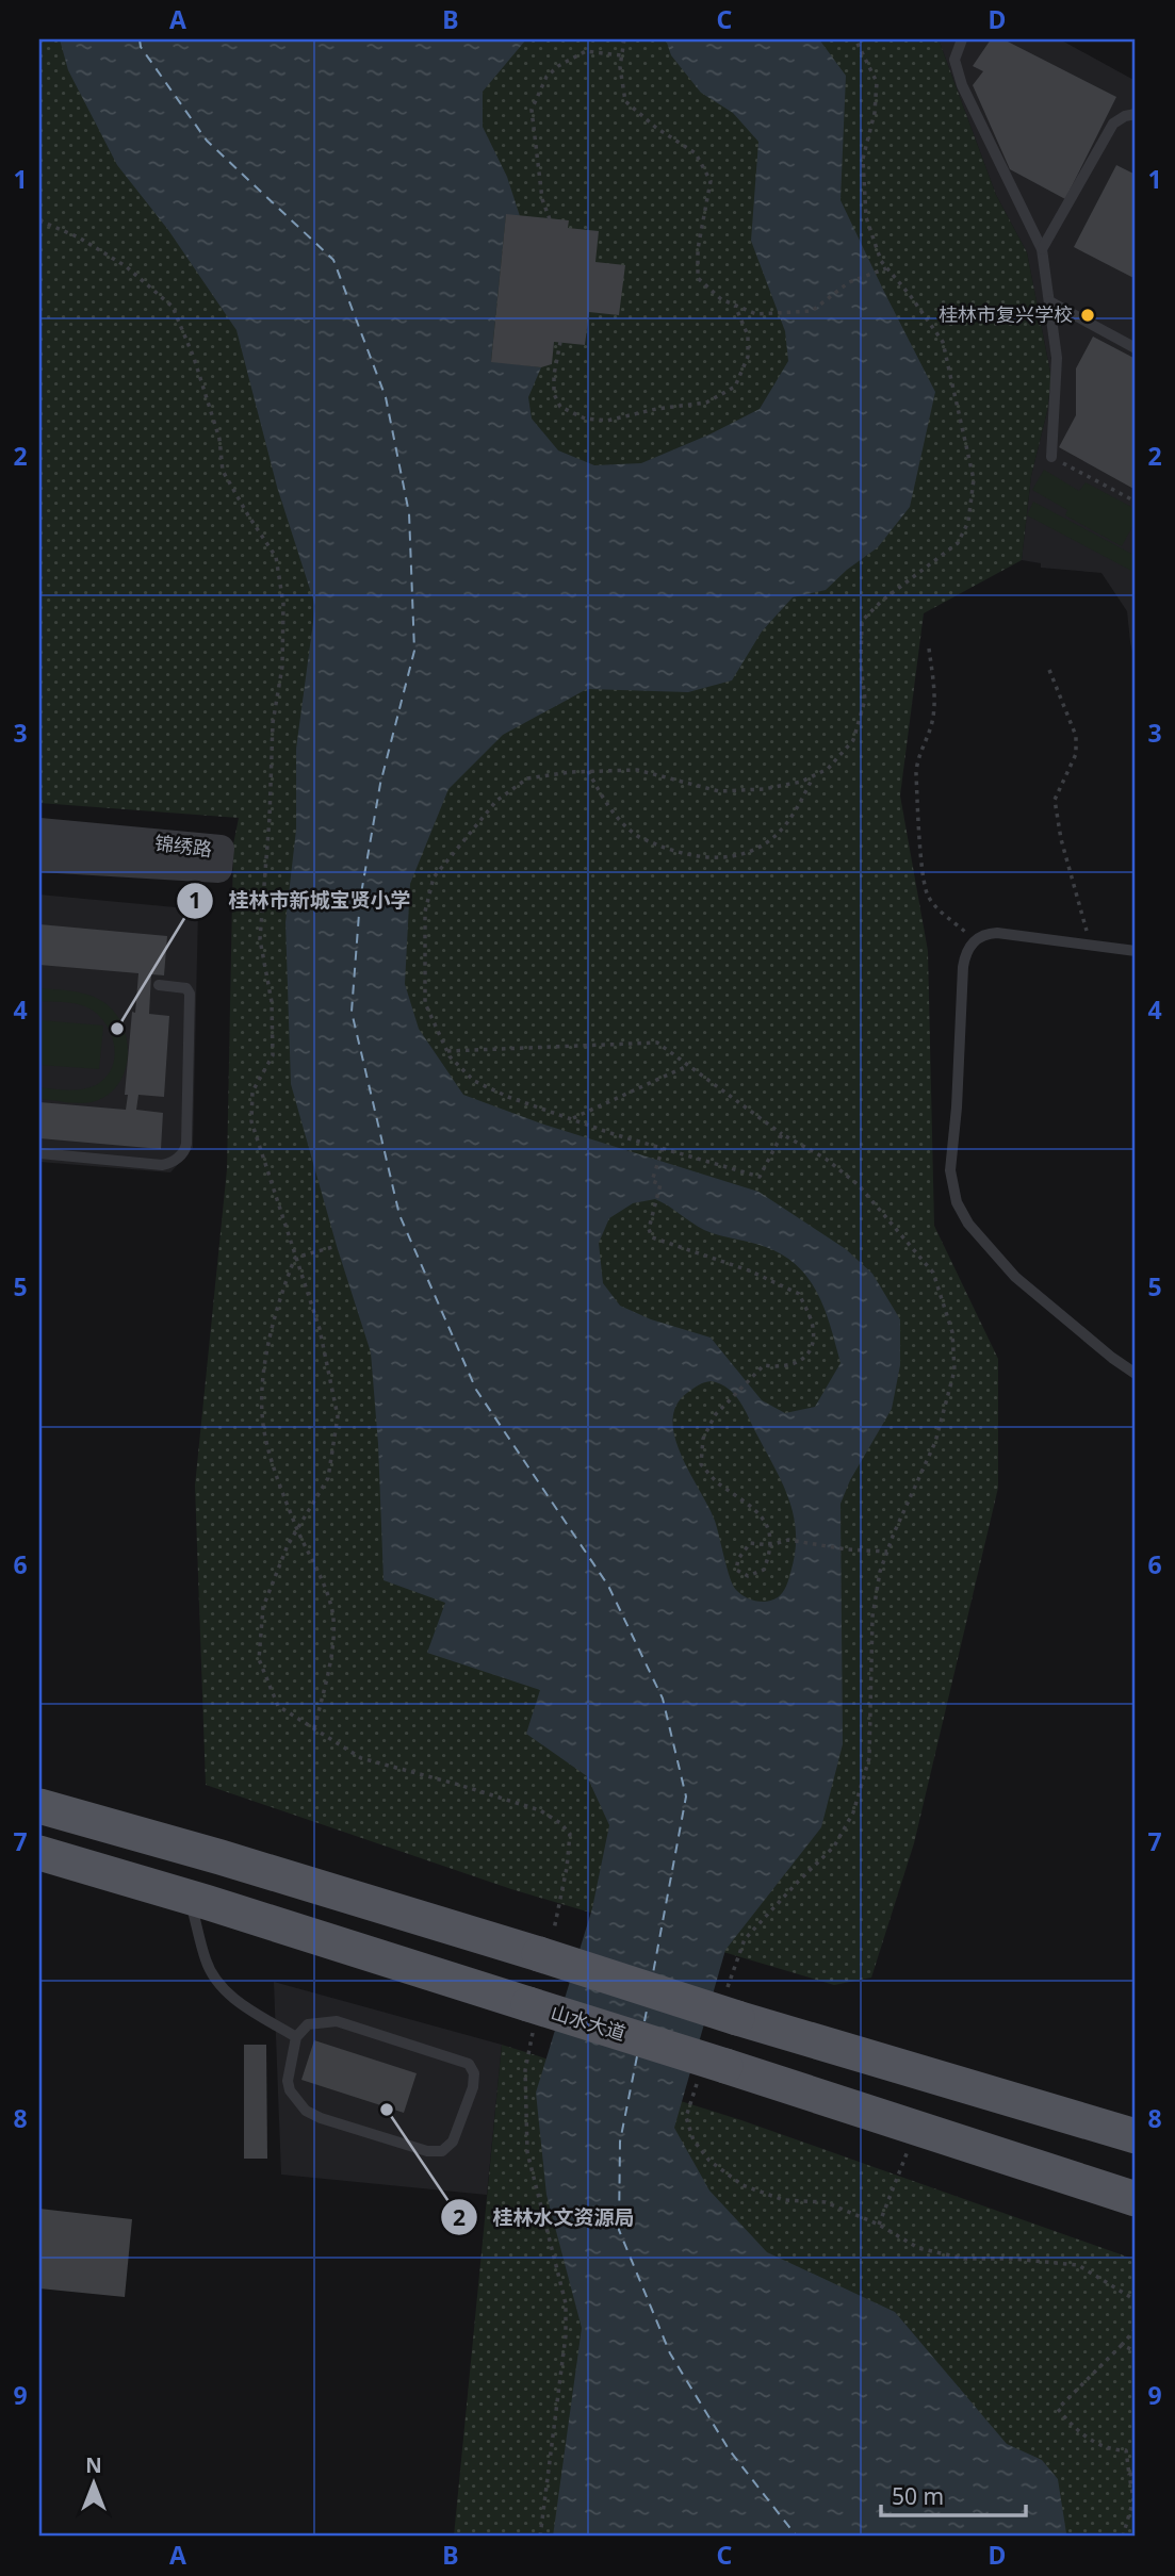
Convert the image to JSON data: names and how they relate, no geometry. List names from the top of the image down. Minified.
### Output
{"streets":{"main road":["山水大道"],"street":["锦绣路"]},"places":["桂林市复兴学校","桂林市新城宝贤小学","桂林水文资源局"],"scale_bar":"50 m","north":"top","grid":{"columns":["A","B","C","D"],"rows":["1","2","3","4","5","6","7","8","9"]}}
